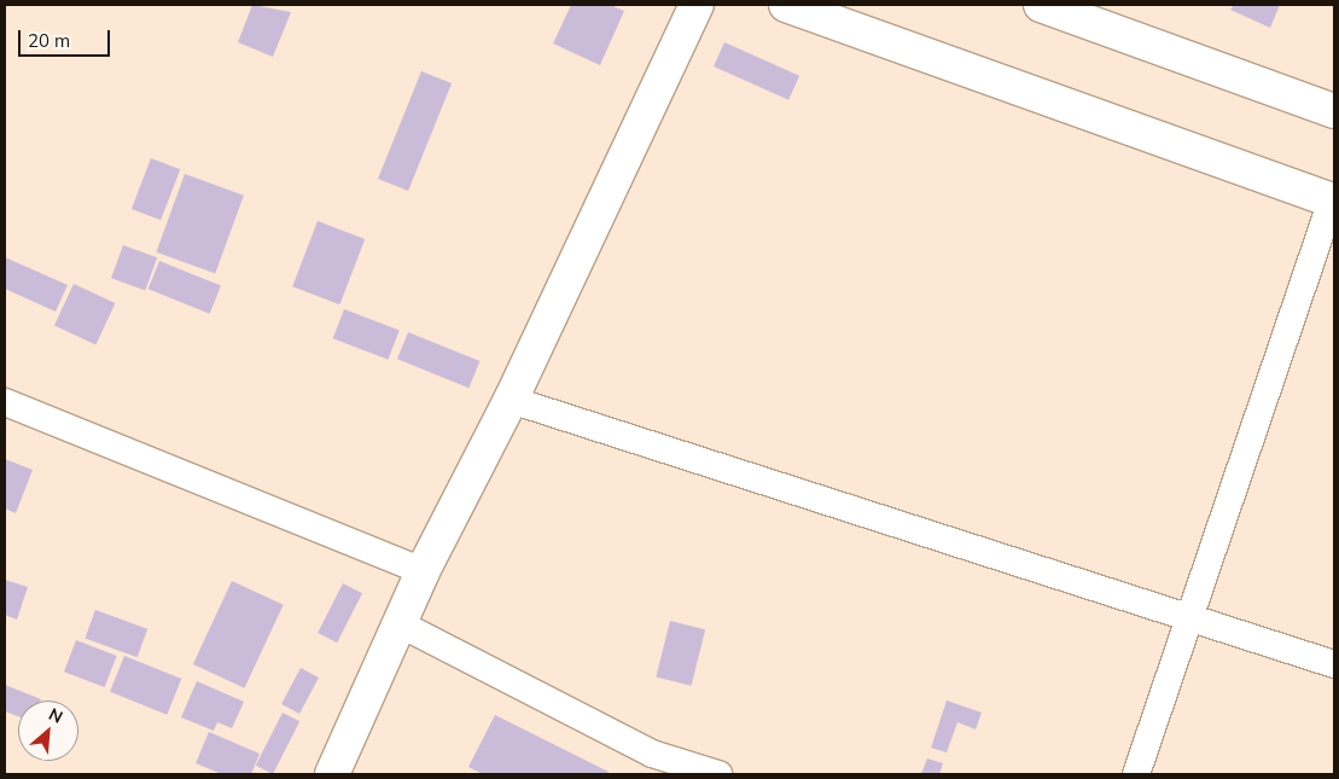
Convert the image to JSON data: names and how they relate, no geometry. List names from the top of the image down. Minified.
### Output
{"scale_bar":"20 m","north":"top right"}
